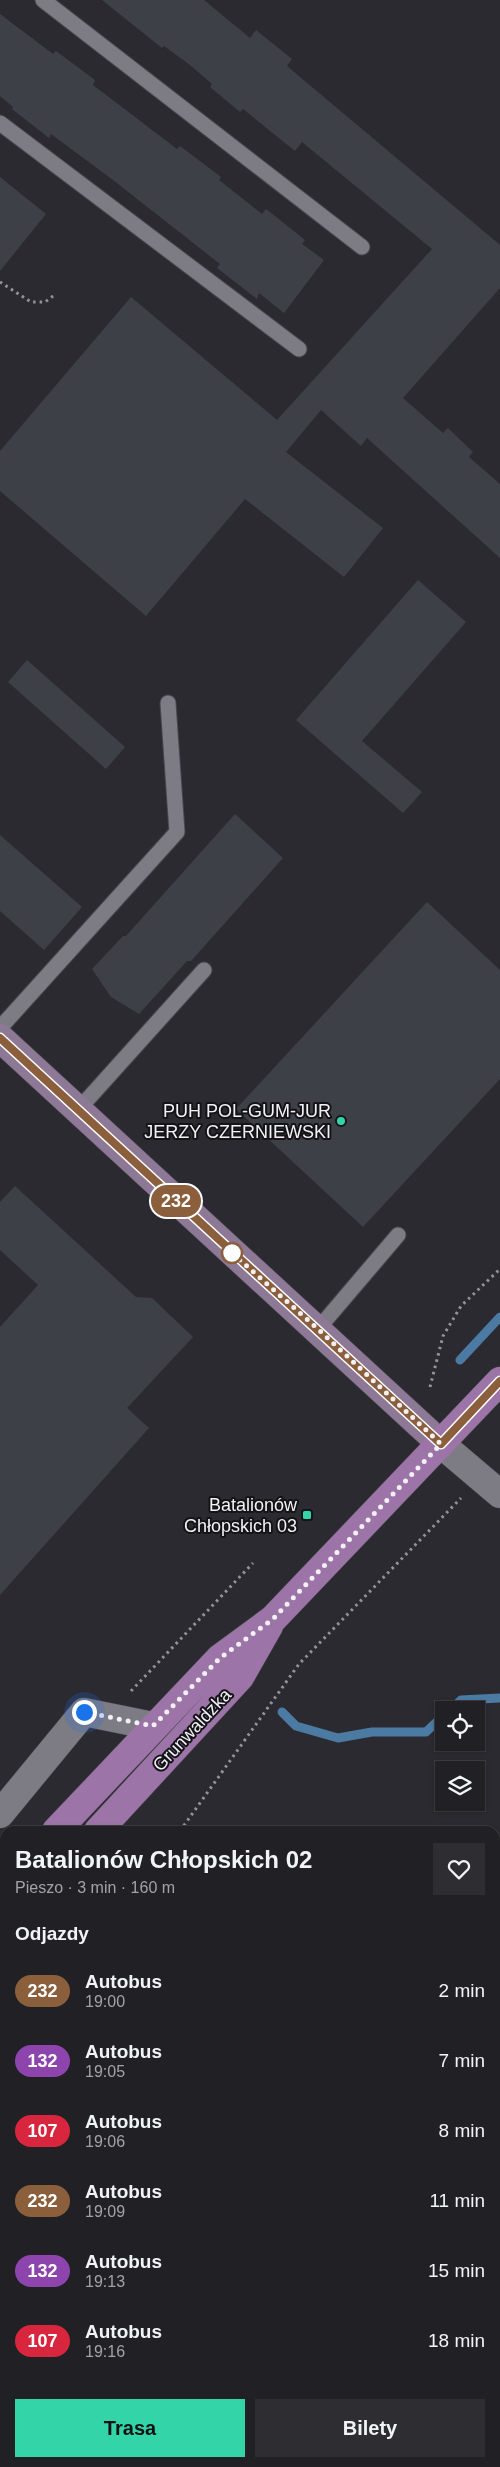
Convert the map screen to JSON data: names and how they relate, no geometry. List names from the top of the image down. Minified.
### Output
{"streets":{"main road":["Grunwaldzka"]},"places":{"other":["PUH POL-GUM-JUR JERZY CZERNIEWSKI"],"transit":["Batalionów Chłopskich 03"]},"lines":["bus line 232"],"page":{"on_map":"232","heading":[["Batalionów Chłopskich 02","Pieszo · 3 min · 160 m"],"Odjazdy"],"list":[{"mark":"232","name":"Autobus","note":"19:00","value":"2 min"},{"mark":"132","name":"Autobus","note":"19:05","value":"7 min"},{"mark":"107","name":"Autobus","note":"19:06","value":"8 min"},{"mark":"232","name":"Autobus","note":"19:09","value":"11 min"},{"mark":"132","name":"Autobus","note":"19:13","value":"15 min"},{"mark":"107","name":"Autobus","note":"19:16","value":"18 min"}],"buttons":["Trasa","Bilety"]}}
